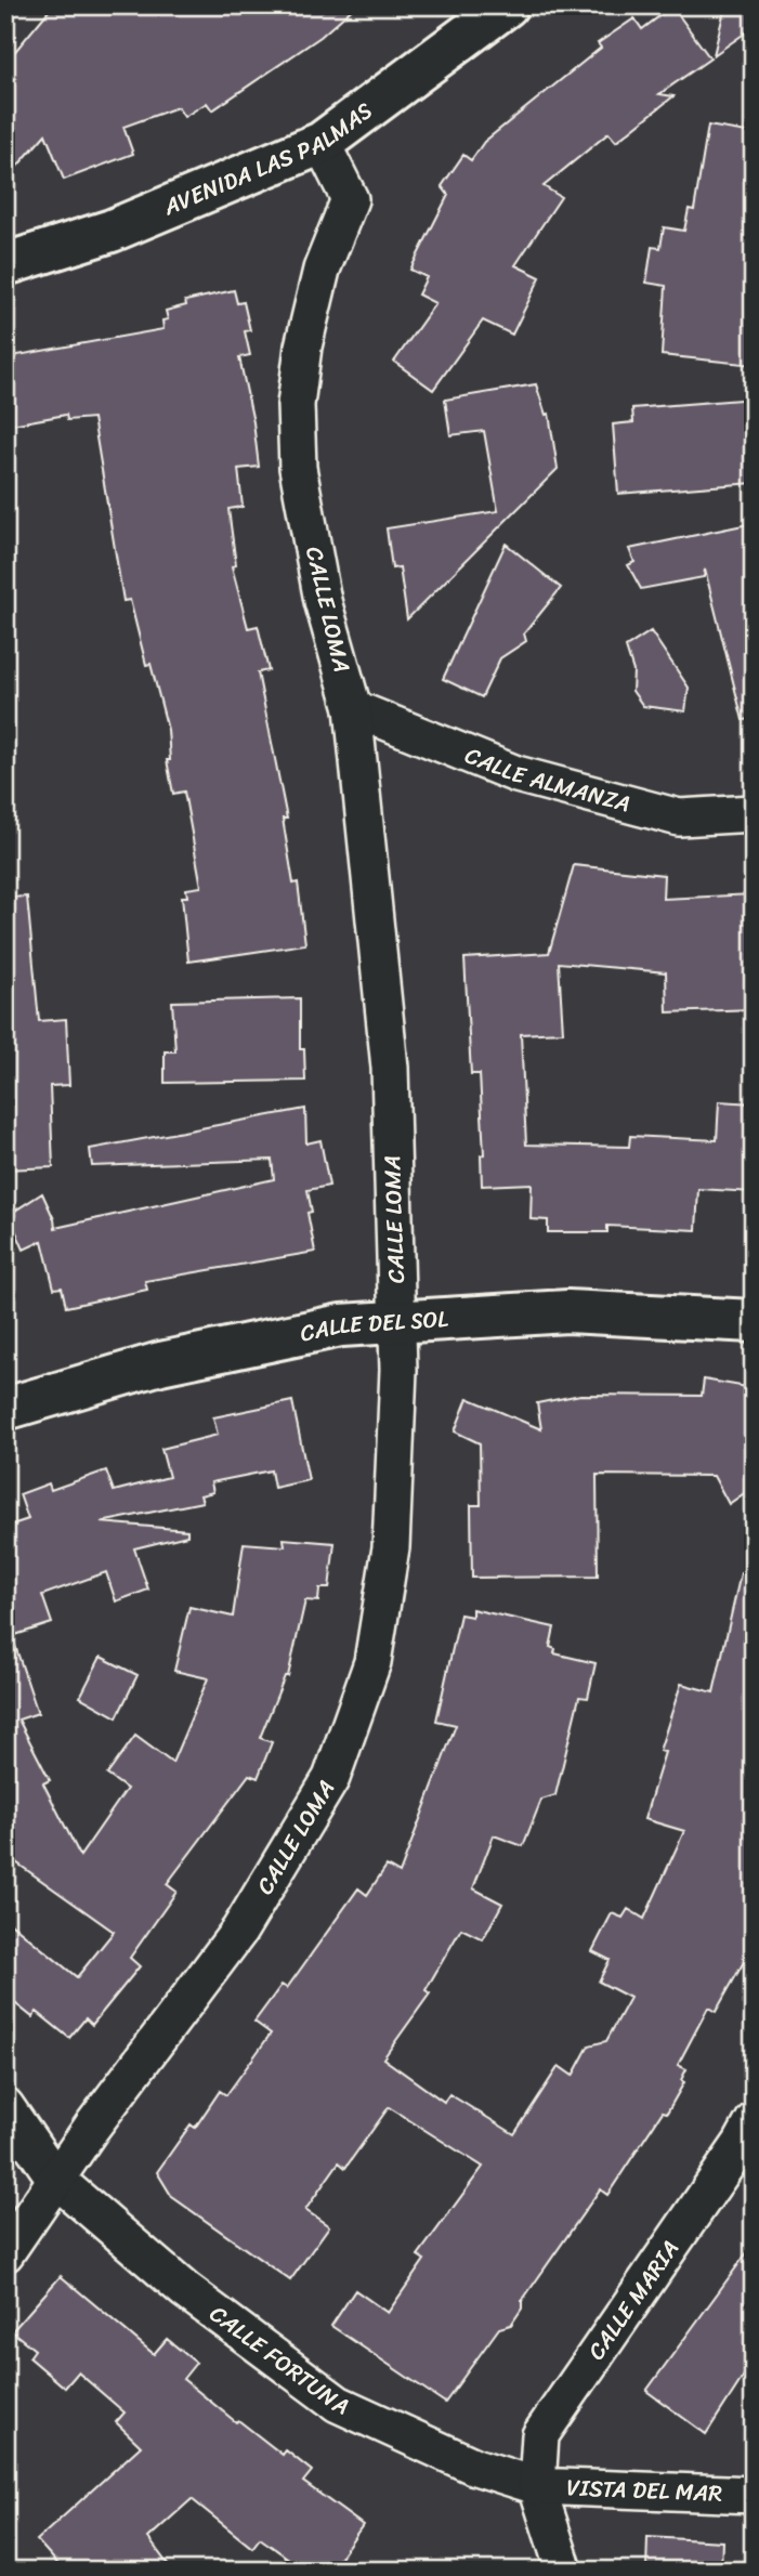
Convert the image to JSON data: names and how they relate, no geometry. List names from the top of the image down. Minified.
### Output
{"streets":{"street":["AVENIDA LAS PALMAS","CALLE LOMA","CALLE ALMANZA","CALLE DEL SOL","CALLE MARIA","CALLE FORTUNA","VISTA DEL MAR"]},"crossings":[["AVENIDA LAS PALMAS","CALLE LOMA"],["CALLE LOMA","CALLE ALMANZA"],["CALLE LOMA","CALLE DEL SOL"],["CALLE LOMA","CALLE FORTUNA"],["CALLE MARIA","CALLE FORTUNA"],["CALLE MARIA","VISTA DEL MAR"],["CALLE FORTUNA","VISTA DEL MAR"]]}
